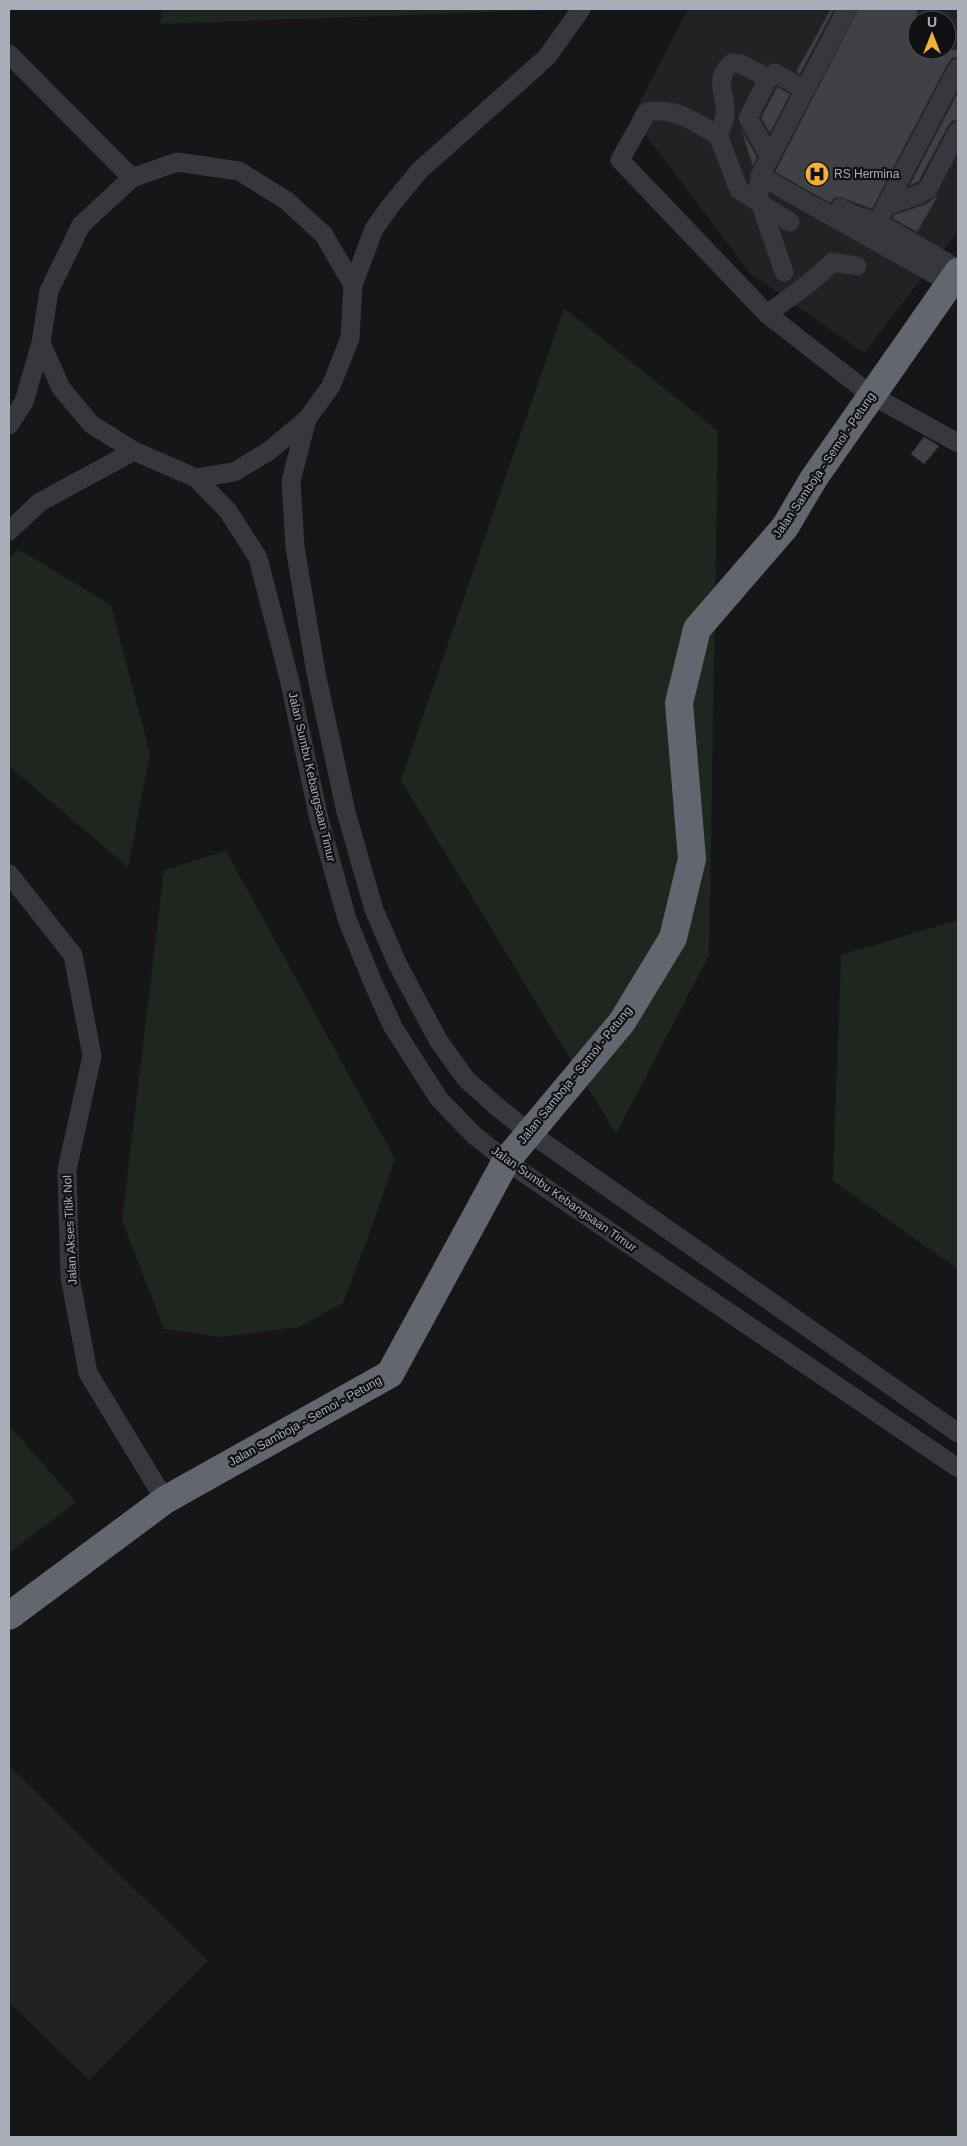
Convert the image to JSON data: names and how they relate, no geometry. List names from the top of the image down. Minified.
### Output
{"streets":{"highway":["Jalan Samboja - Semoi - Petung"],"street":["Jalan Sumbu Kebangsaan Timur","Jalan Akses Titik Nol"]},"crossings":[["Jalan Samboja - Semoi - Petung","Jalan Sumbu Kebangsaan Timur"],["Jalan Samboja - Semoi - Petung","Jalan Akses Titik Nol"]],"places":{"hospital":["RS Hermina"]},"north":"top"}
